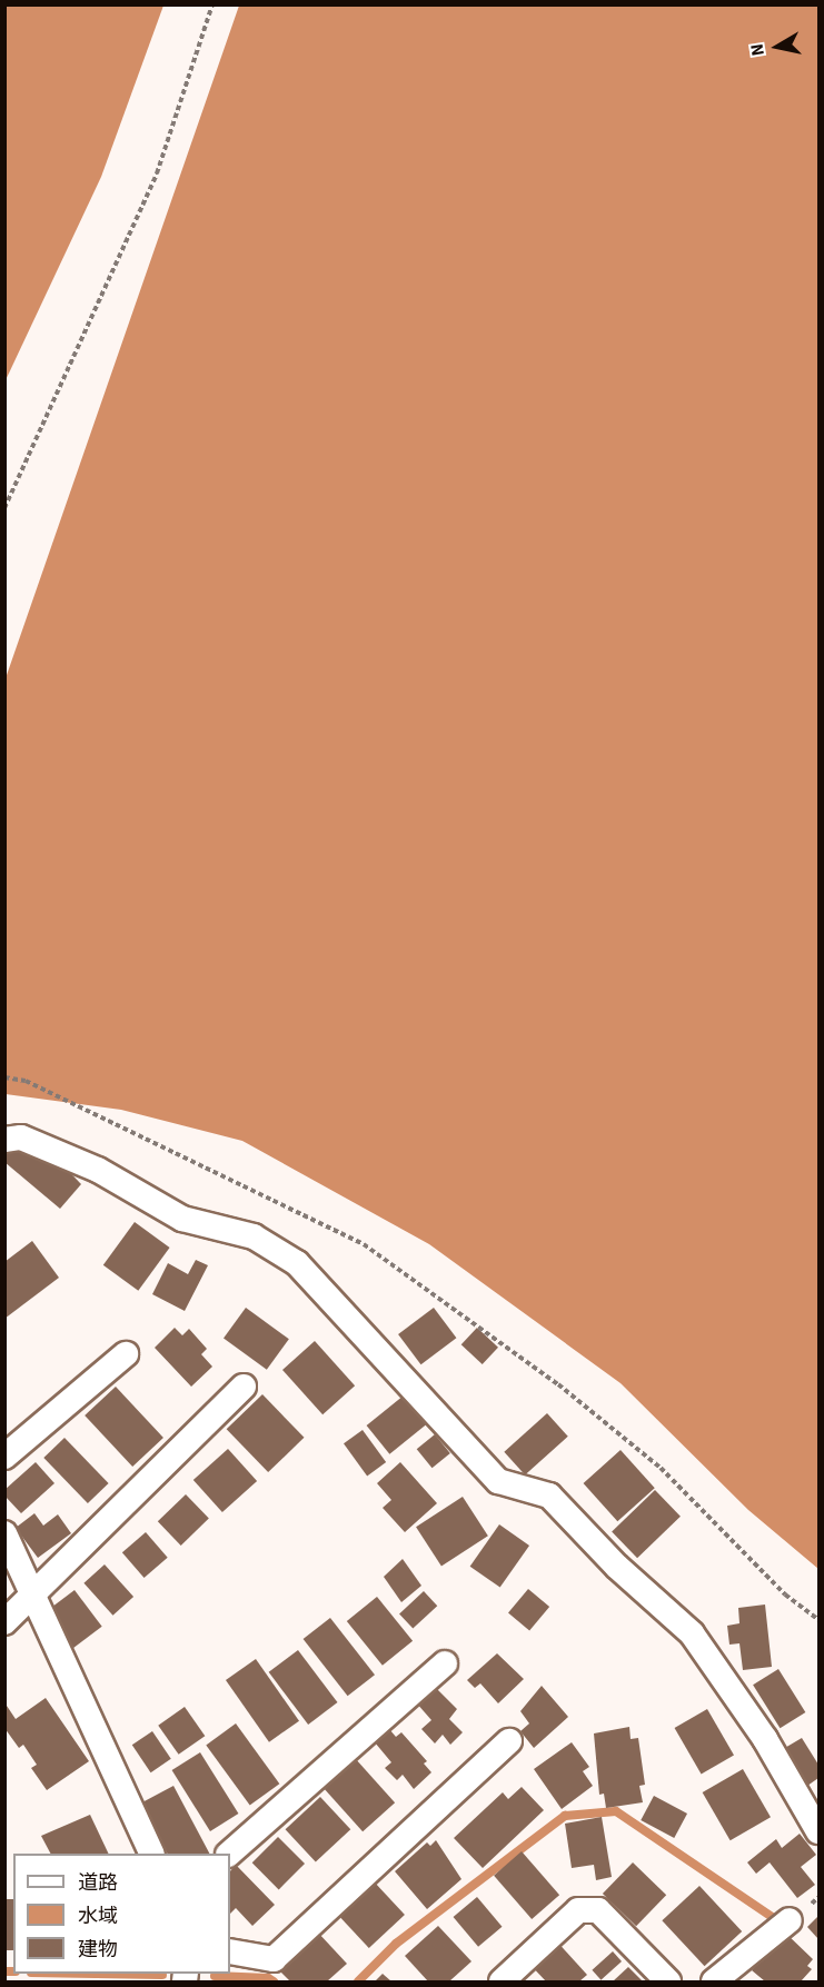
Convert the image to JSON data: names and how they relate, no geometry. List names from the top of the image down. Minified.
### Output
{"legend":["道路","水域","建物"],"north":"left"}
